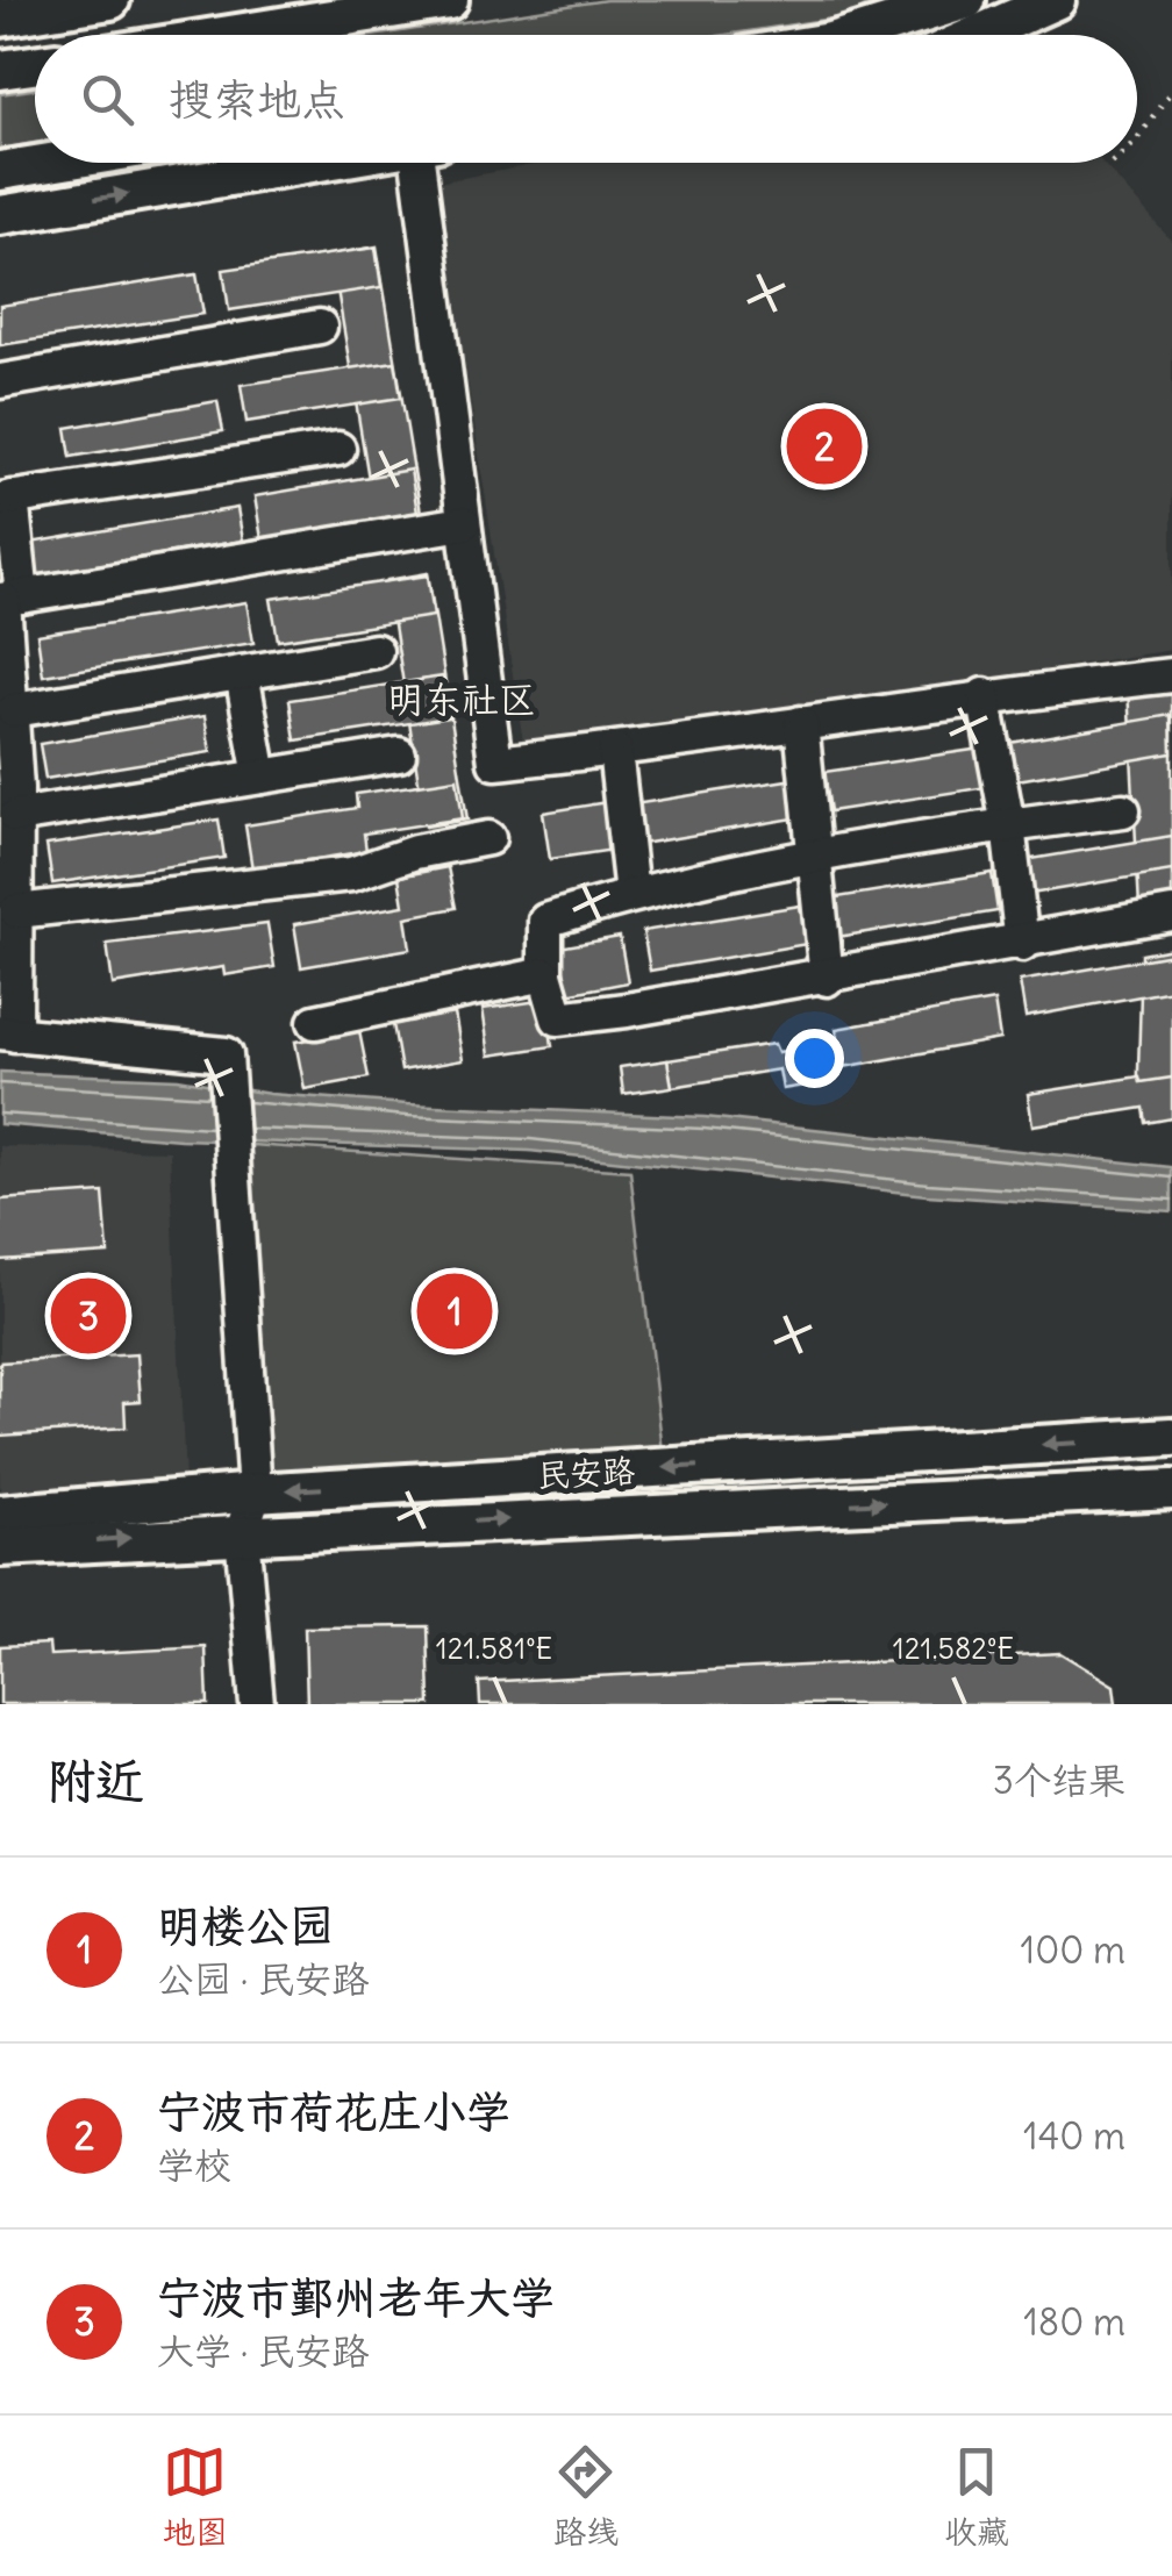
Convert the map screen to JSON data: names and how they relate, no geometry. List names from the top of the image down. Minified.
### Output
{"streets":{"main road":["民安路"]},"districts":["明东社区"],"page":{"search":"搜索地点","pins":["2","1","3"],"heading":["附近","3个结果"],"list":[{"mark":"1","name":"明楼公园","note":"公园 · 民安路","value":"100 m"},{"mark":"2","name":"宁波市荷花庄小学","note":"学校","value":"140 m"},{"mark":"3","name":"宁波市鄞州老年大学","note":"大学 · 民安路","value":"180 m"}],"nav":["地图","路线","收藏"]},"coordinates":["121.581°E","121.582°E"]}
